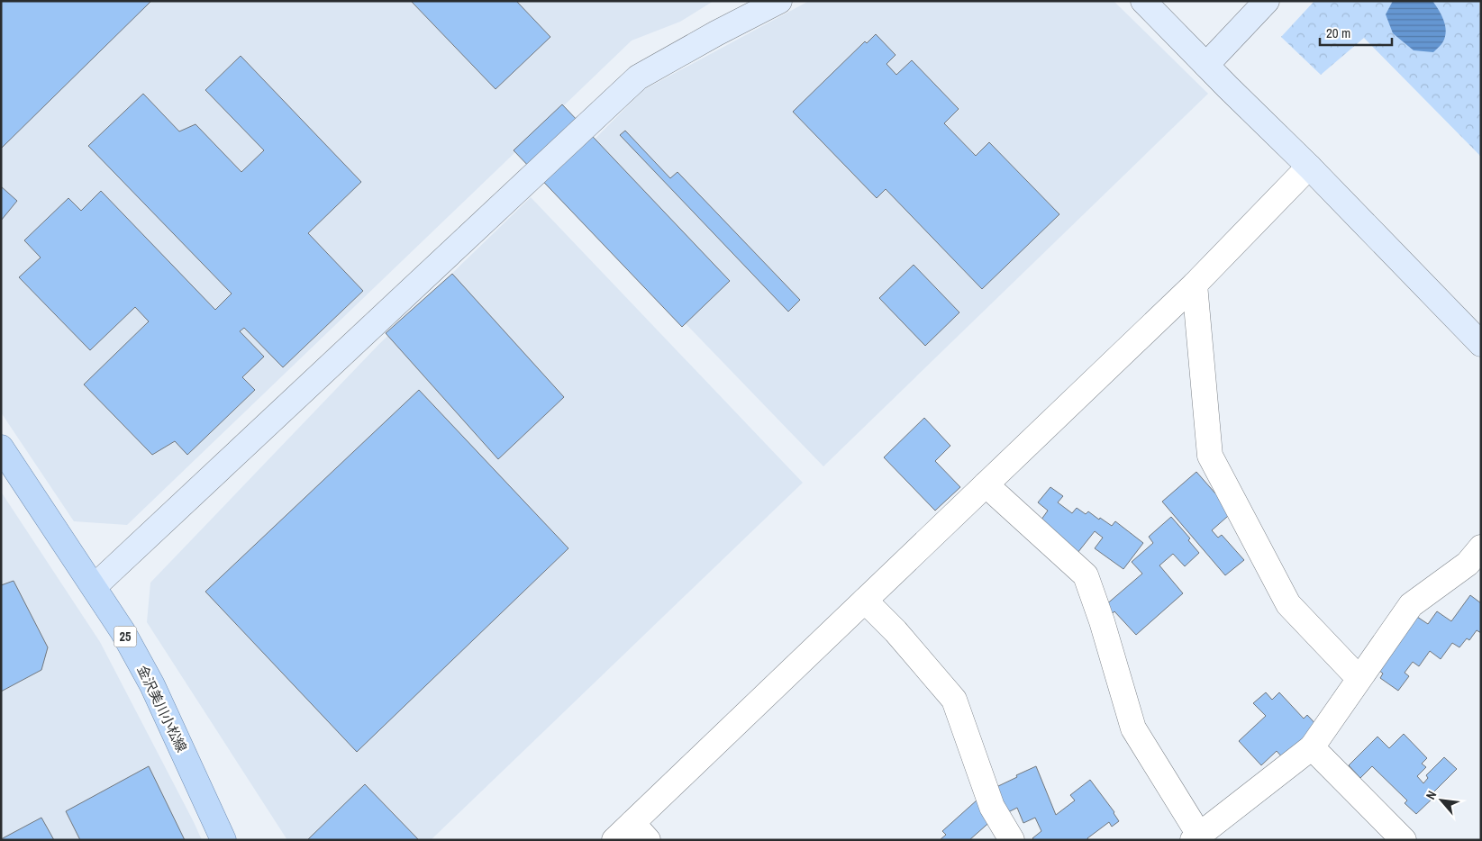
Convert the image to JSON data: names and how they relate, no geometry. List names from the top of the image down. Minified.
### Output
{"streets":{"main road":["25","金沢美川小松線"]},"scale_bar":"20 m","north":"top left"}
